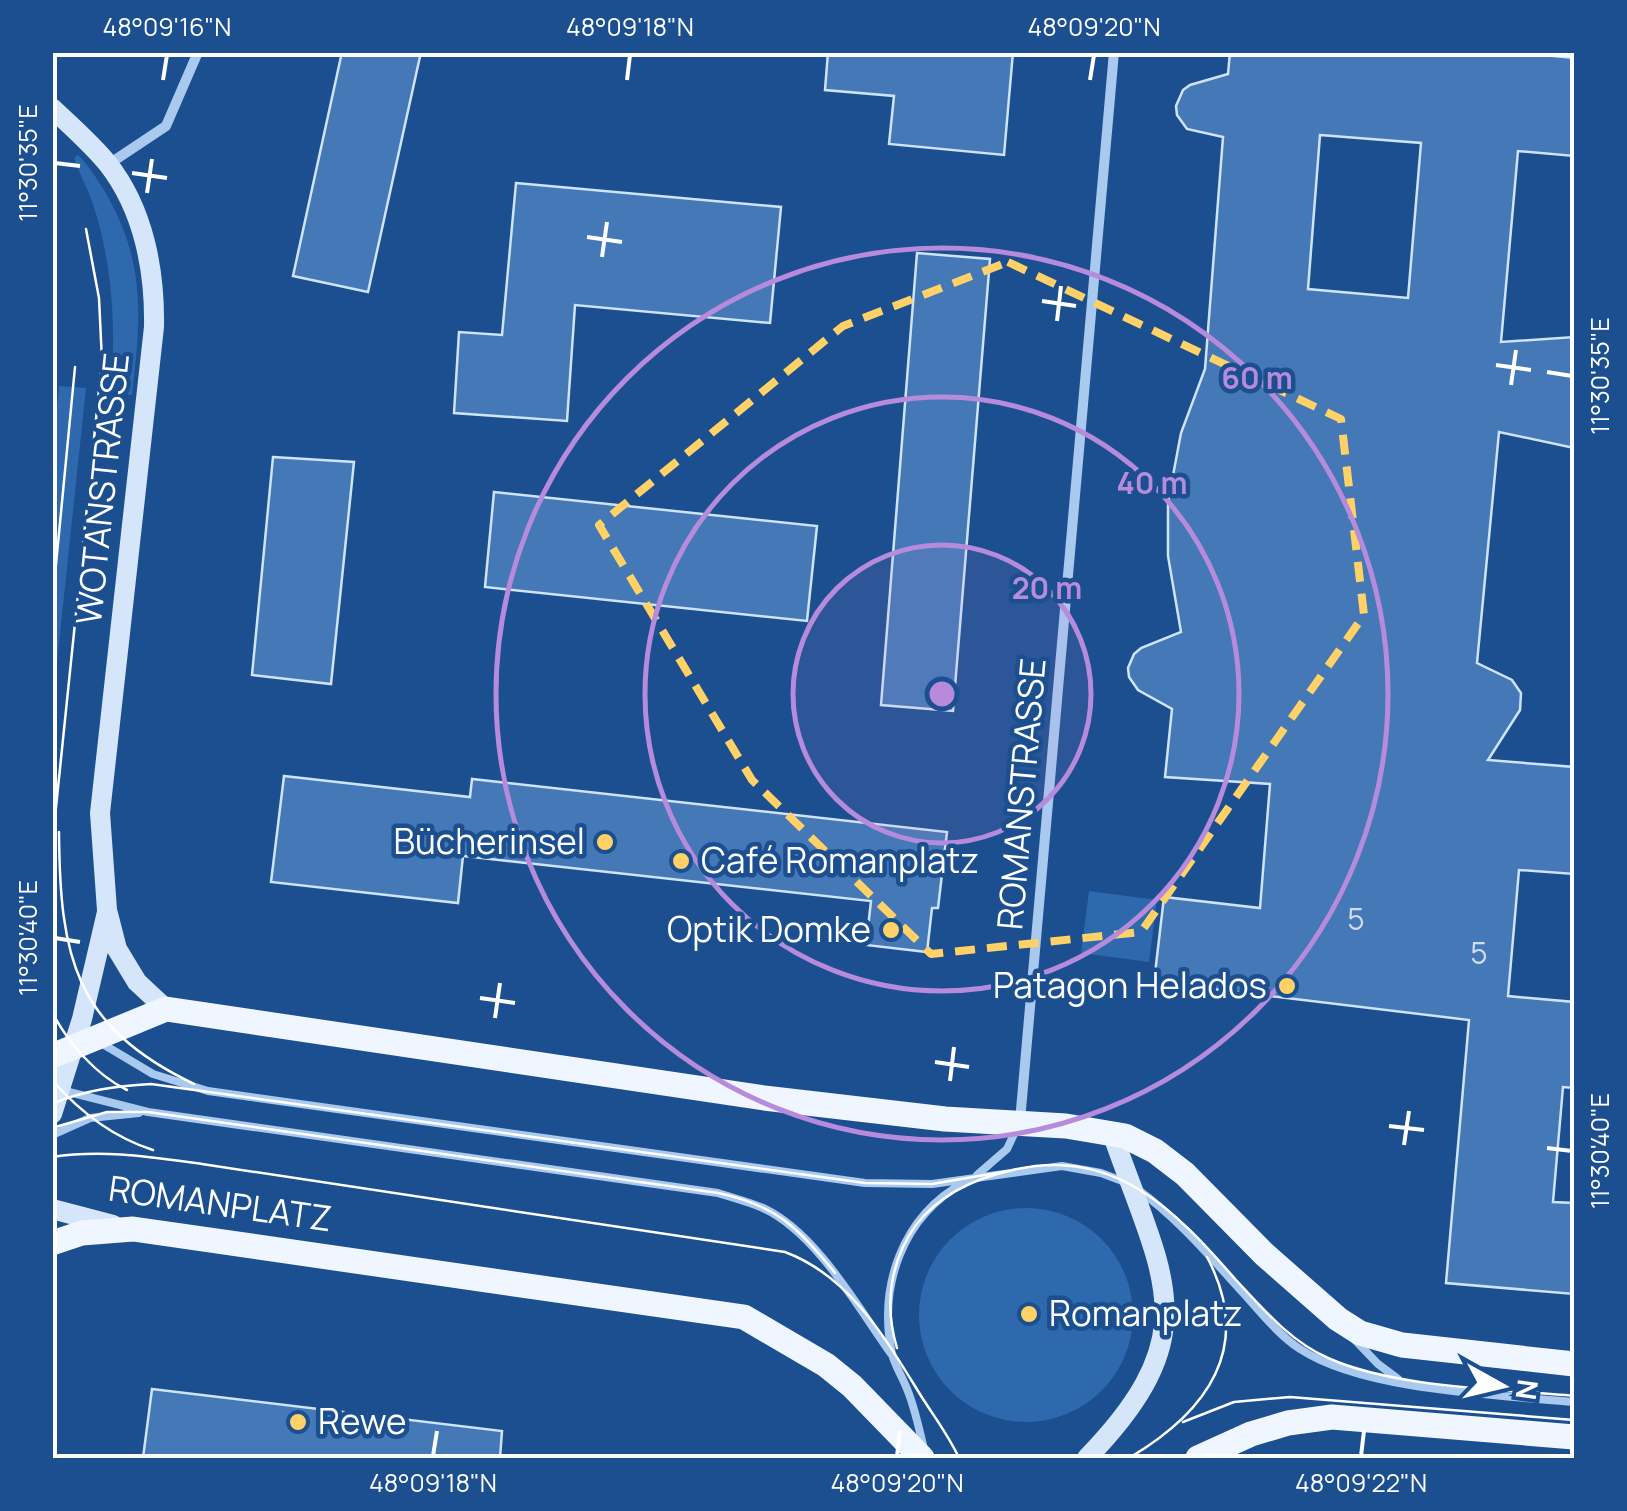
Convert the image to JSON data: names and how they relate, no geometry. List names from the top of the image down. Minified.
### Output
{"streets":{"main road":["WOTANSTRASSE","ROMANPLATZ"],"street":["ROMANSTRASSE"]},"crossings":[["ROMANSTRASSE","ROMANPLATZ"]],"places":["Bücherinsel","Café Romanplatz","Optik Domke","Patagon Helados","Romanplatz","Rewe"],"house_numbers":["5","5"],"north":"right","coordinates":["48°09'16\"N","48°09'18\"N","48°09'20\"N","11°30'35\"E","11°30'40\"E","48°09'22\"N"],"rings":["60 m","40 m","20 m"]}
